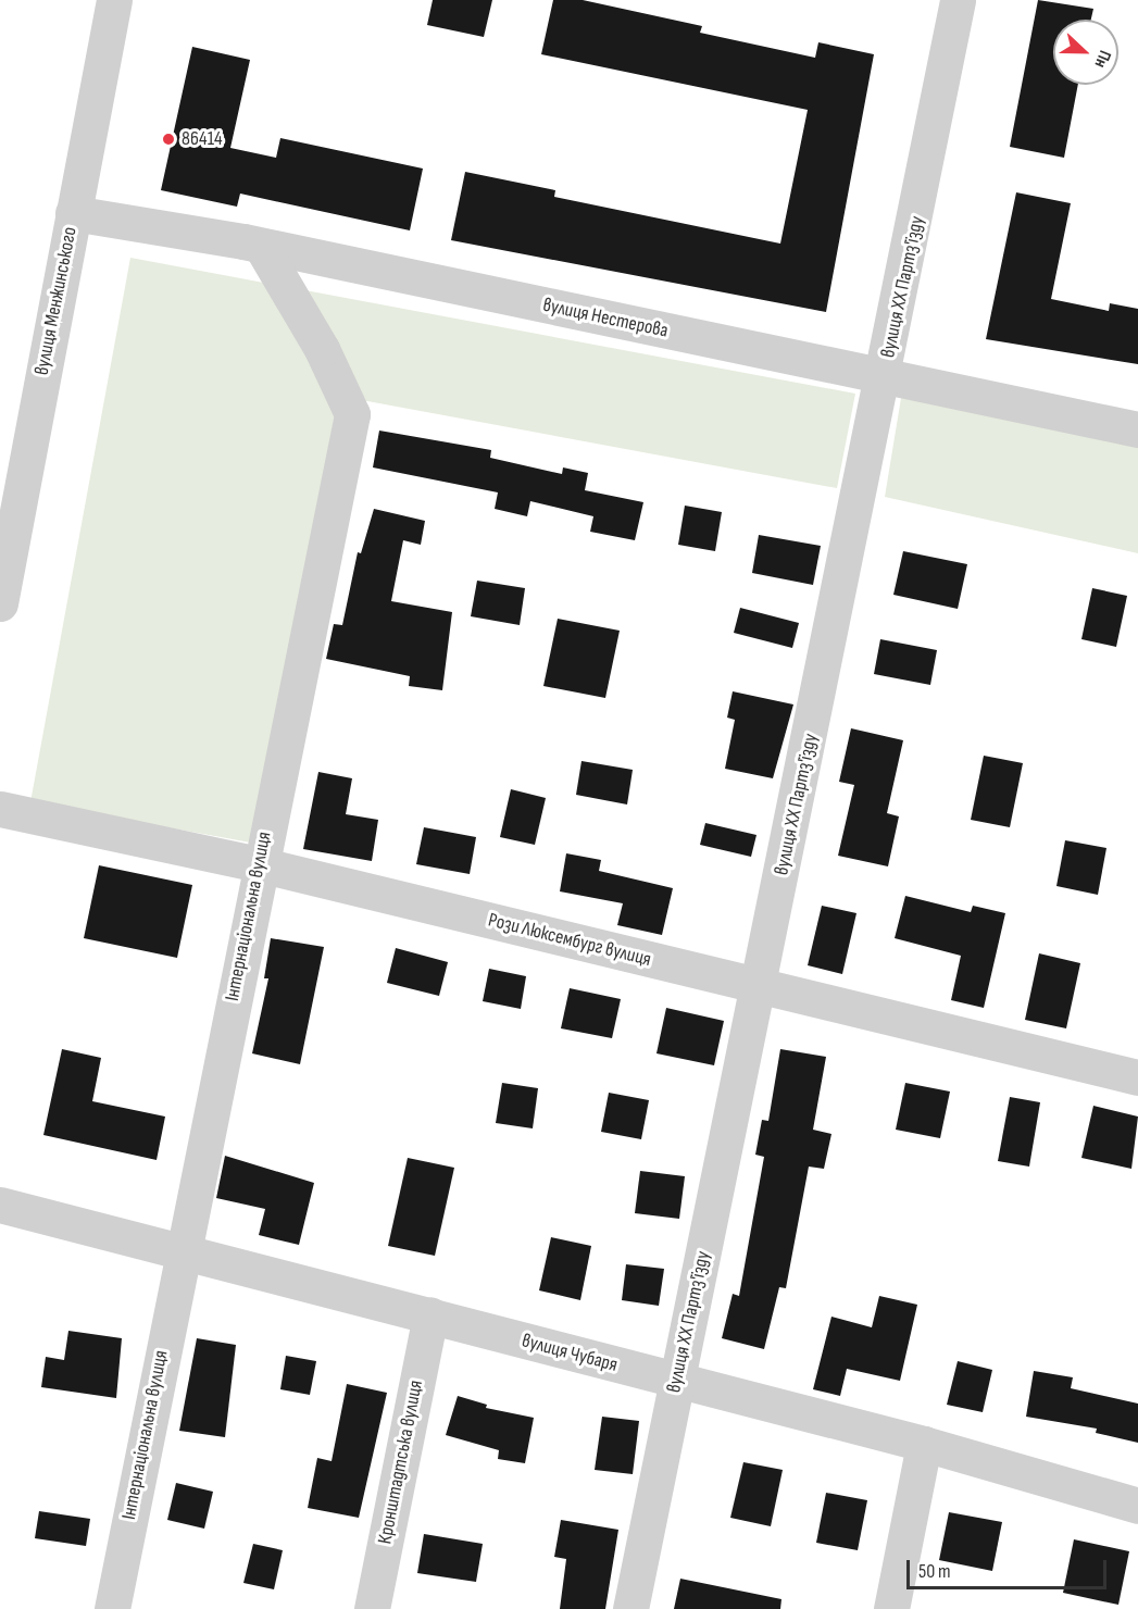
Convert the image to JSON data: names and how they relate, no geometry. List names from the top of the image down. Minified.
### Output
{"streets":{"street":["вулиця XX Партз'їзду","вулиця Менжинського","вулиця Нестерова","Інтернаціональна вулиця","Рози Люксембург вулиця","вулиця Чубаря","Кронштадтська вулиця"]},"crossings":[["вулиця XX Партз'їзду","вулиця Нестерова"],["вулиця XX Партз'їзду","Рози Люксембург вулиця"],["вулиця XX Партз'їзду","вулиця Чубаря"],["вулиця Менжинського","вулиця Нестерова"],["вулиця Нестерова","Інтернаціональна вулиця"],["Інтернаціональна вулиця","Рози Люксембург вулиця"],["Інтернаціональна вулиця","вулиця Чубаря"],["вулиця Чубаря","Кронштадтська вулиця"]],"places":["86414"],"scale_bar":"50 m","north":"right"}
